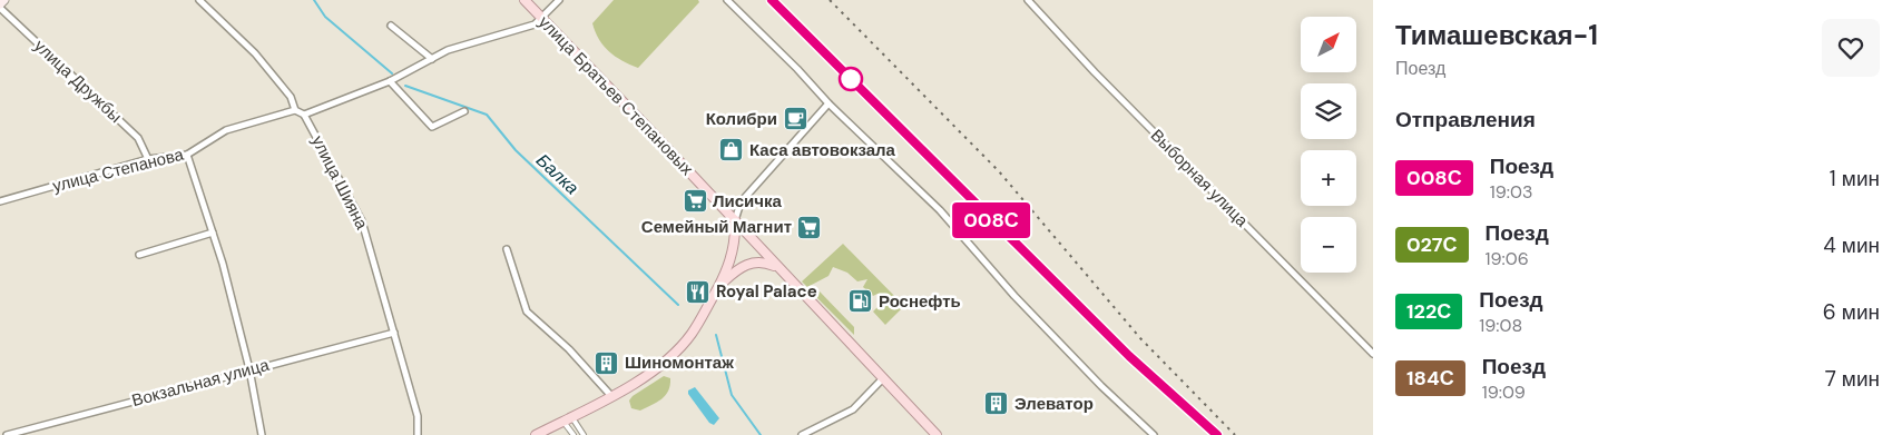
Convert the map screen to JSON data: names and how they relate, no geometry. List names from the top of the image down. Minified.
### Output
{"streets":{"main road":["улица Братьев Степановых"],"street":["улица Дружбы","улица Степанова","Выборная улица","улица Шияна","Вокзальная улица"]},"crossings":[["улица Дружбы","улица Степанова"],["улица Степанова","улица Шияна"],["улица Шияна","Вокзальная улица"]],"water":["Балка"],"places":{"cafe":["Колибри"],"shop":["Каса автовокзала"],"supermarket":["Лисичка","Семейный Магнит"],"restaurant":["Royal Palace"],"fuel station":["Роснефть"],"building":["Шиномонтаж","Элеватор"]},"north":"top right","page":{"on_map":"008С","heading":[["Тимашевская-1","Поезд"],"Отправления"],"map_buttons":["+","−"],"list":[{"mark":"008С","name":"Поезд","note":"19:03","value":"1 мин"},{"mark":"027С","name":"Поезд","note":"19:06","value":"4 мин"},{"mark":"122С","name":"Поезд","note":"19:08","value":"6 мин"},{"mark":"184С","name":"Поезд","note":"19:09","value":"7 мин"}]}}
